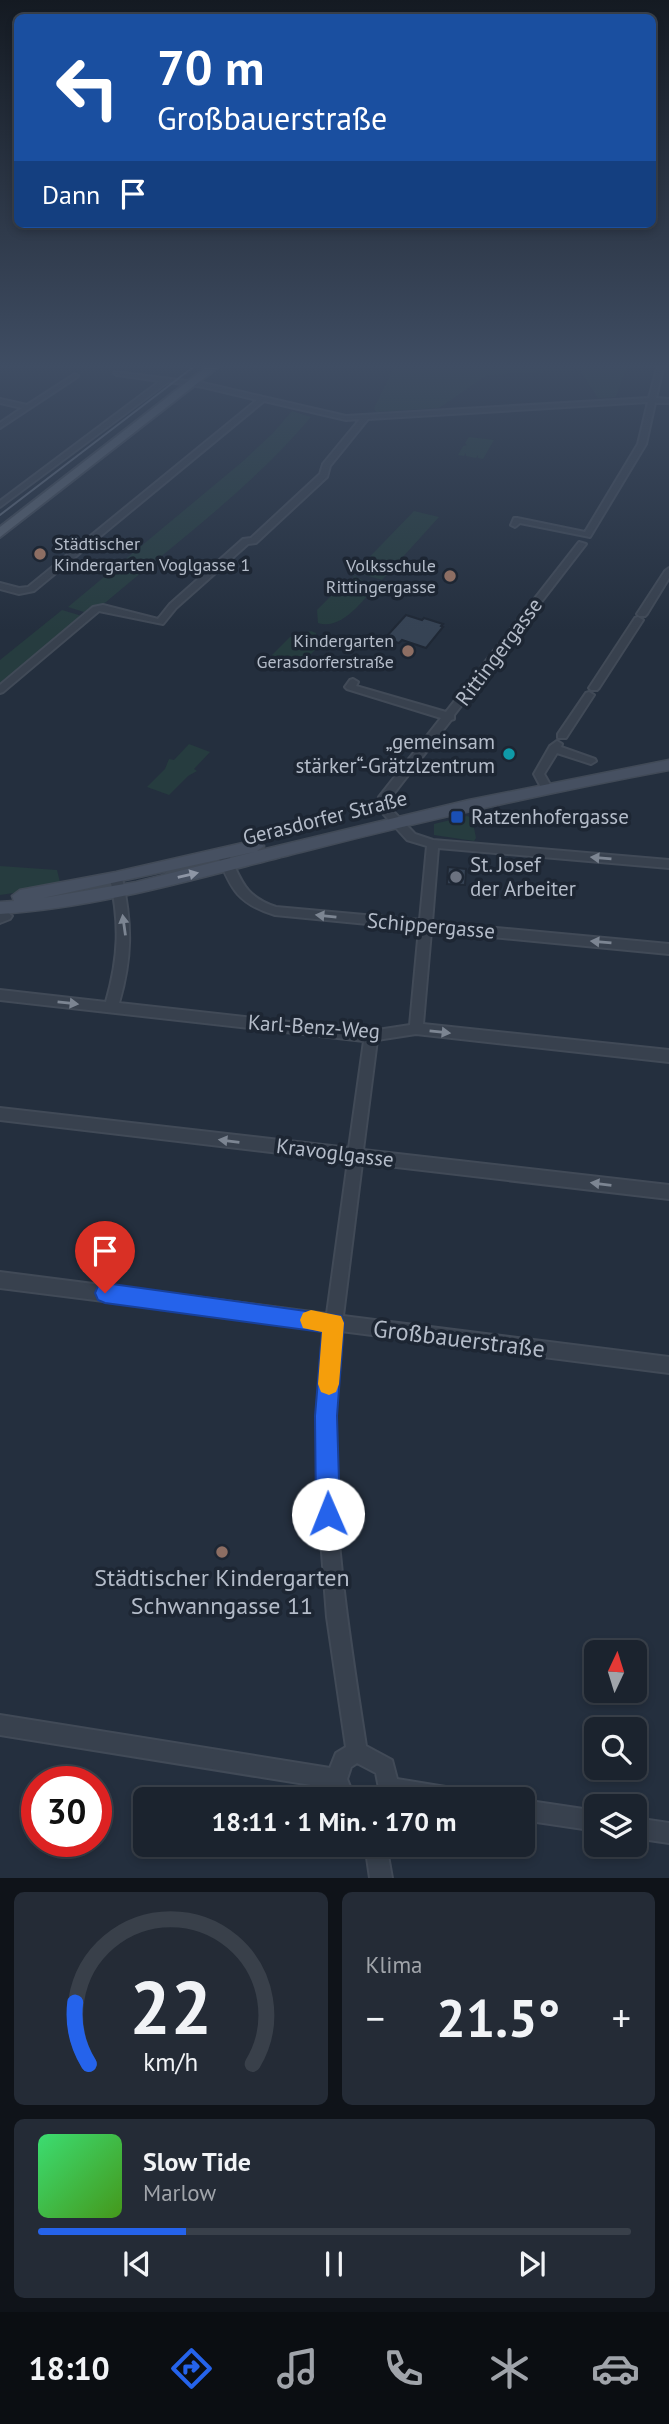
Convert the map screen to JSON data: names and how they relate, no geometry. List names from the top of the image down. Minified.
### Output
{"streets":{"main road":["Gerasdorfer Straße"],"street":["Rittingergasse","Schippergasse","Karl-Benz-Weg","Kravoglgasse","Großbauerstraße"]},"crossings":[["Rittingergasse","Gerasdorfer Straße"],["Gerasdorfer Straße","Schippergasse"]],"one_way":["Karl-Benz-Weg","Kravoglgasse"],"places":{"other":["Städtischer Kindergarten Voglgasse 1","Volksschule Rittingergasse","Kindergarten Gerasdorferstraße","„gemeinsam stärker“-Grätzlzentrum","St. Josef der Arbeiter","Städtischer Kindergarten Schwanngasse 11"],"transit":["Ratzenhofergasse"]},"north":"top","page":{"turn":["70 m","Großbauerstraße"],"then":"Dann","limit":"30","trip":"18:11 · 1 Min. · 170 m","tile":"Klima","heat":["−","21.5°","+"],"song":["Slow Tide","Marlow"],"tabs":"18:10","gauge":["22","km/h"]}}
